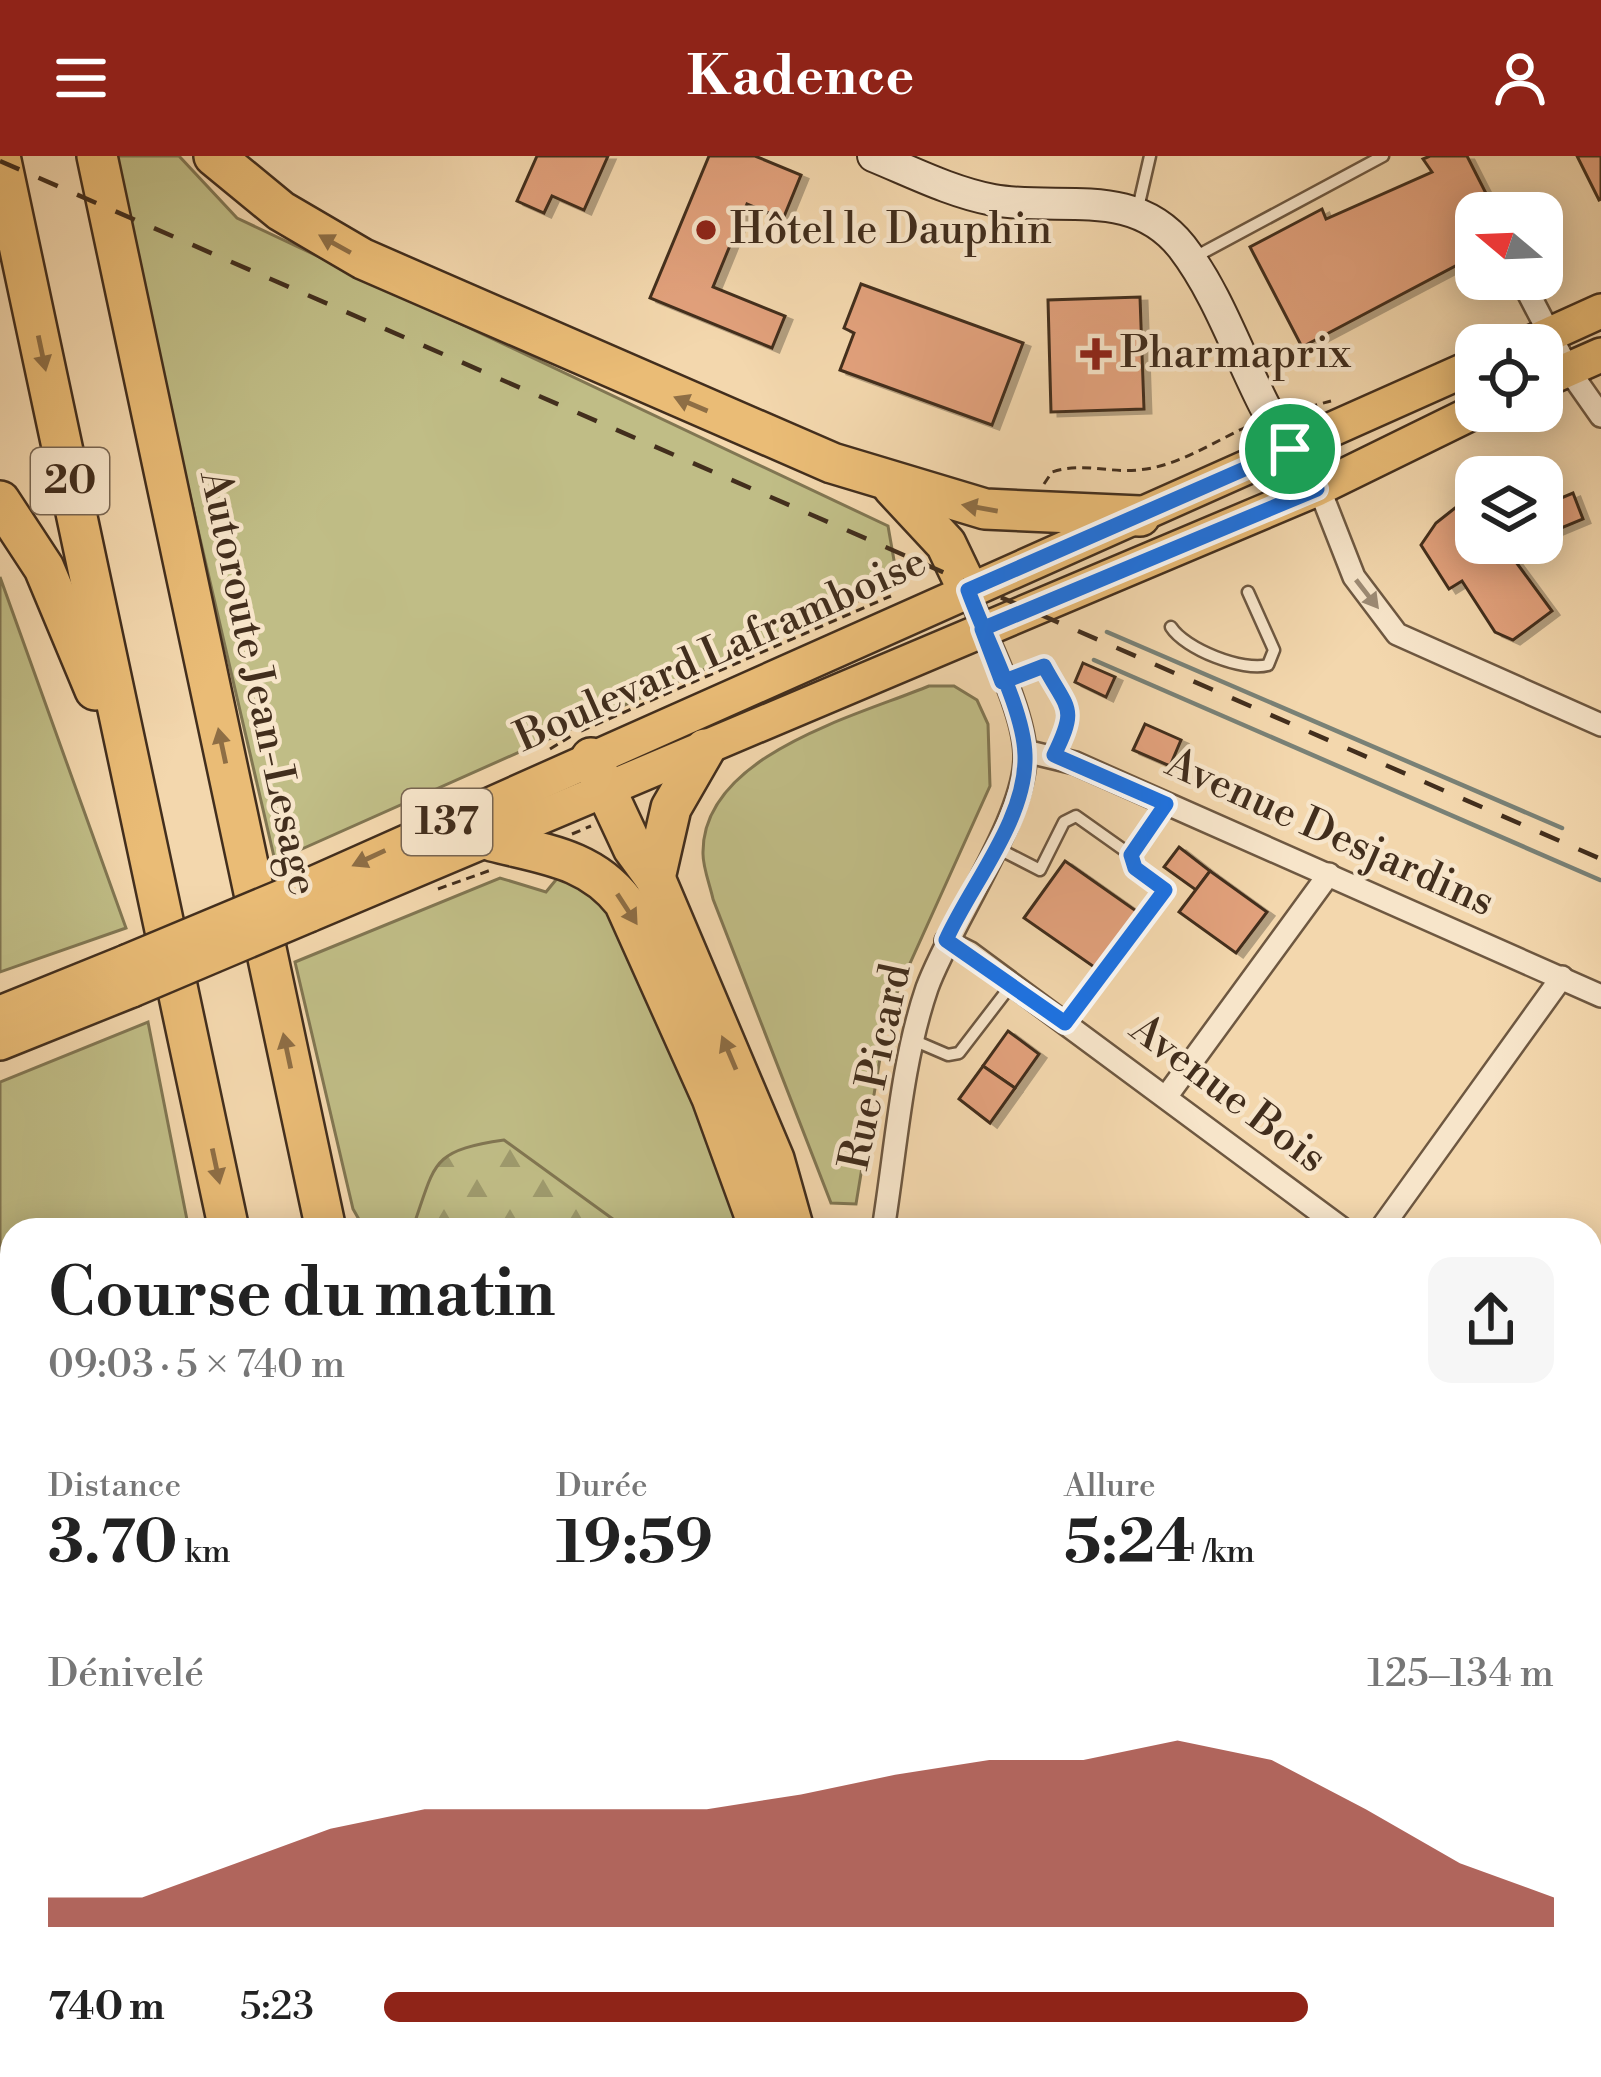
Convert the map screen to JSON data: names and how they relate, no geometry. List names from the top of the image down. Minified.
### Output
{"streets":{"highway":["20","Autoroute Jean-Lesage"],"main road":["Boulevard Laframboise","137"],"street":["Avenue Desjardins","Rue Picard","Avenue Bois"]},"crossings":[["Avenue Desjardins","Rue Picard"],["Rue Picard","Avenue Bois"]],"places":{"other":["Hôtel le Dauphin"],"health":["Pharmaprix"]},"north":"left","page":{"header":"Kadence","heading":["Course du matin","09:03 · 5 × 740 m"],"stats":[["Distance","3.70 km"],["Durée","19:59"],["Allure","5:24 /km"]],"chart":["Dénivelé","125–134 m"],"list":[{"name":"740 m","note":"5:23"}]}}
